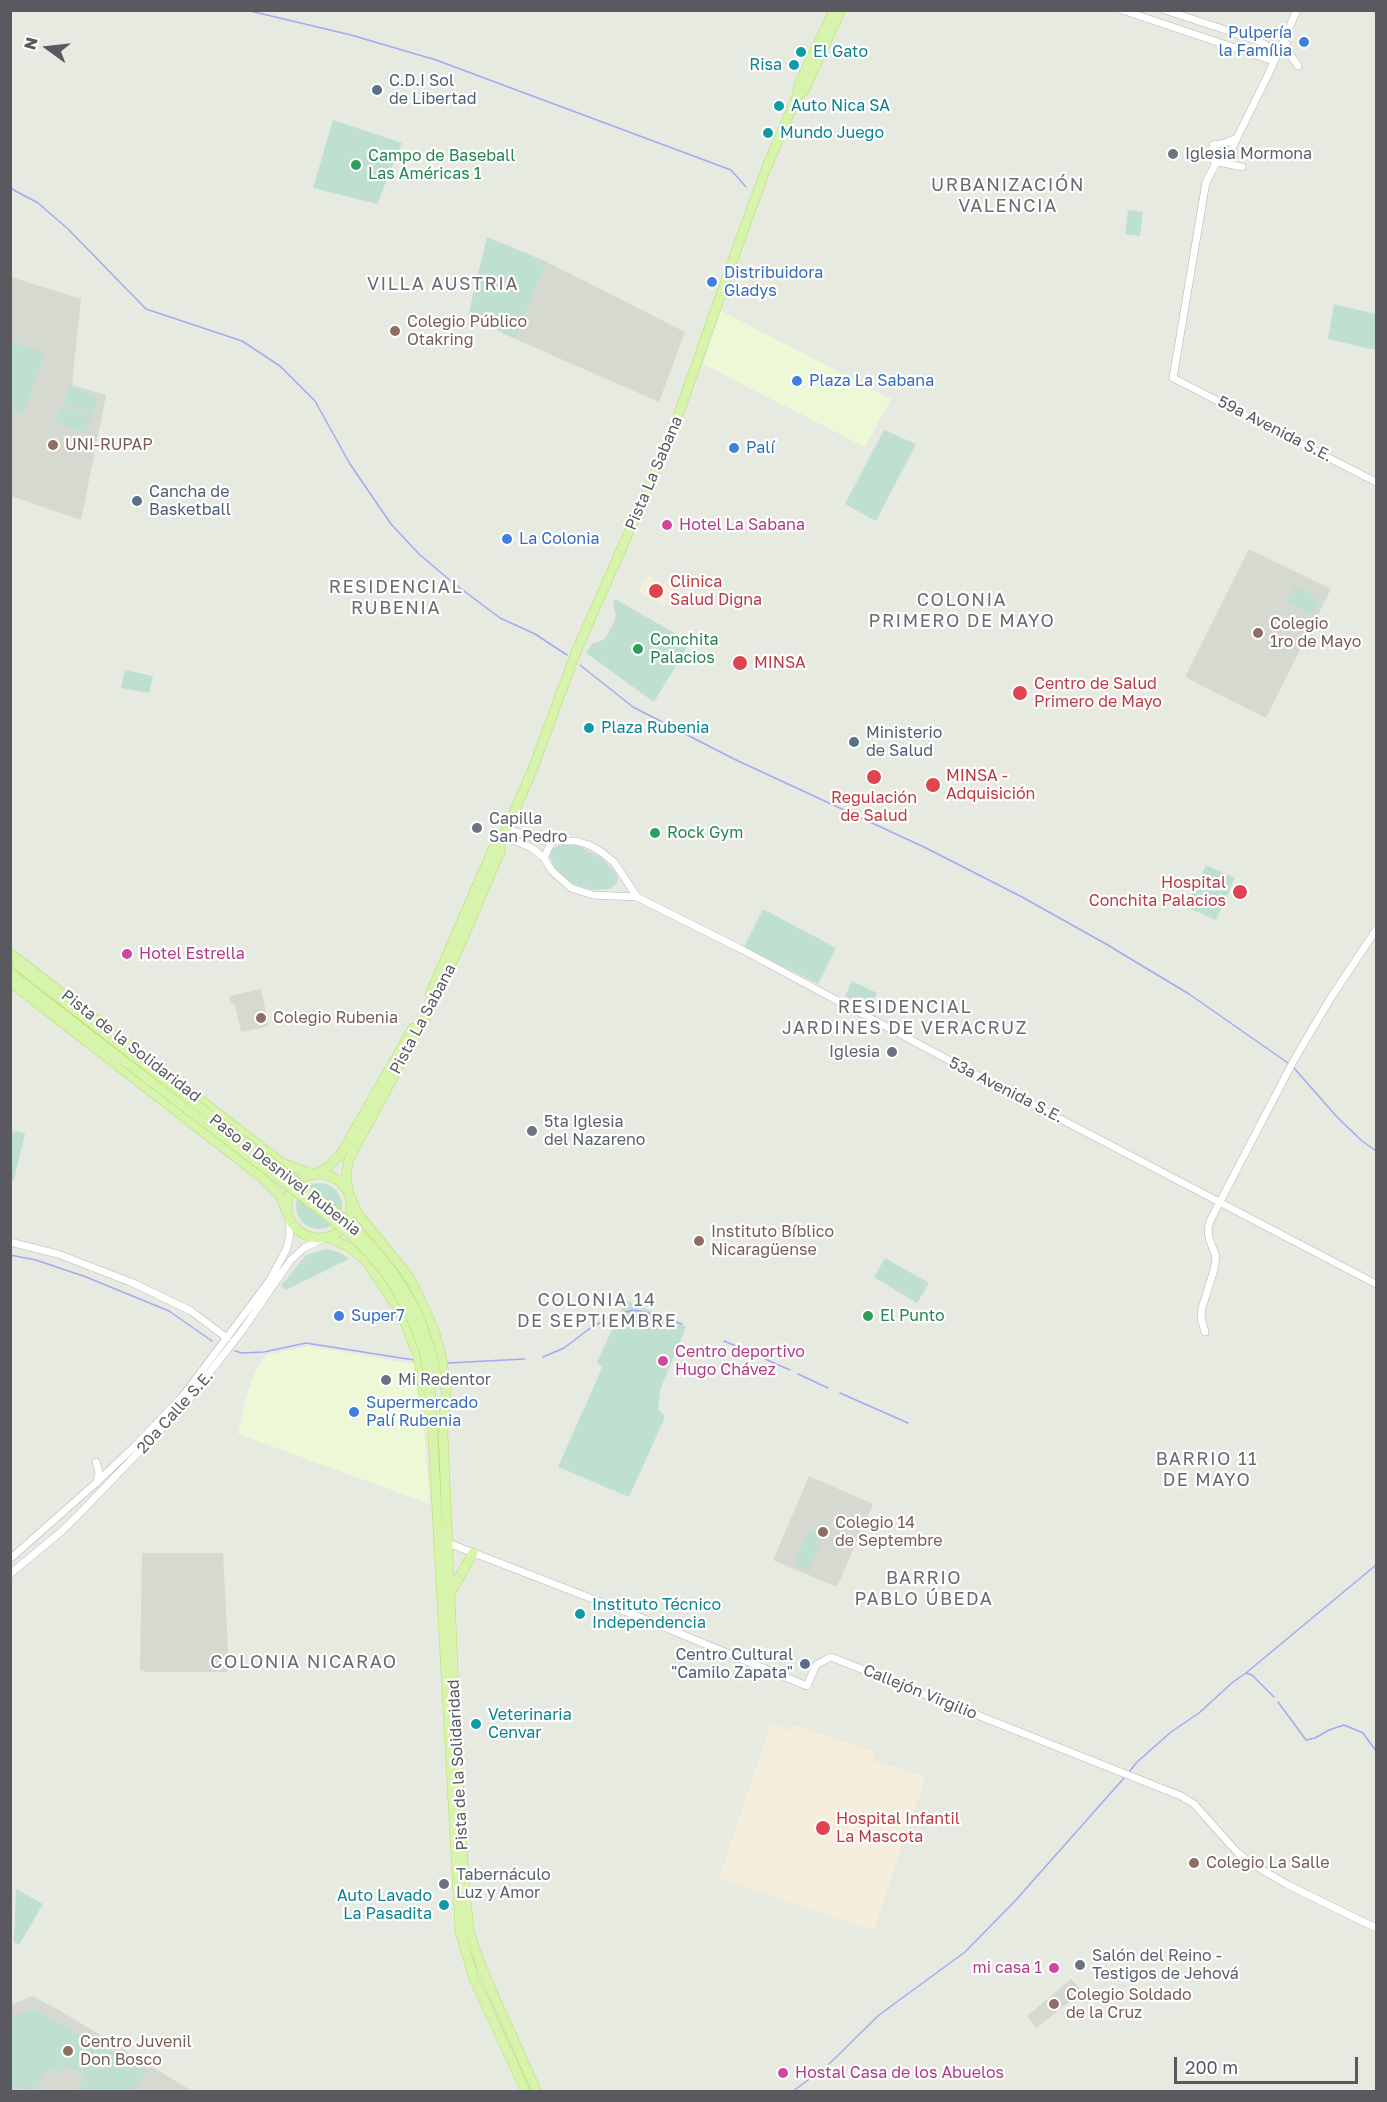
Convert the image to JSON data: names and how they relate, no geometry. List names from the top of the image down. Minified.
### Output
{"streets":{"main road":["Pista La Sabana","Pista de la Solidaridad","Paso a Desnivel Rubenia"],"street":["59a Avenida S.E.","53a Avenida S.E.","20a Calle S.E.","Callejón Virgilio"]},"crossings":[["Pista La Sabana","Pista de la Solidaridad"],["Pista La Sabana","53a Avenida S.E."],["Pista La Sabana","20a Calle S.E."],["Pista de la Solidaridad","Paso a Desnivel Rubenia"],["Pista de la Solidaridad","20a Calle S.E."],["Pista de la Solidaridad","Callejón Virgilio"]],"districts":["URBANIZACIÓN VALENCIA","VILLA AUSTRIA","RESIDENCIAL RUBENIA","COLONIA PRIMERO DE MAYO","RESIDENCIAL JARDINES DE VERACRUZ","COLONIA 14 DE SEPTIEMBRE","BARRIO 11 DE MAYO","BARRIO PABLO ÚBEDA","COLONIA NICARAO"],"places":["Pulpería la Família","El Gato","Risa","C.D.I Sol de Libertad","Auto Nica SA","Mundo Juego","Iglesia Mormona","Campo de Baseball Las Américas 1","Distribuidora Gladys","Colegio Público Otakring","Plaza La Sabana","UNI-RUPAP","Palí","Cancha de Basketball","Hotel La Sabana","La Colonia","Clinica Salud Digna","Colegio 1ro de Mayo","Conchita Palacios","MINSA","Centro de Salud Primero de Mayo","Plaza Rubenia","Ministerio de Salud","Regulación de Salud","MINSA - Adquisición","Capilla San Pedro","Rock Gym","Hospital Conchita Palacios","Hotel Estrella","Colegio Rubenia","Iglesia","5ta Iglesia del Nazareno","Instituto Bíblico Nicaragüense","Super7","El Punto","Centro deportivo Hugo Chávez","Mi Redentor","Supermercado Palí Rubenia","Colegio 14 de Septembre","Instituto Técnico Independencia","Centro Cultural \"Camilo Zapata\"","Veterinaria Cenvar","Hospital Infantil La Mascota","Colegio La Salle","Tabernáculo Luz y Amor","Auto Lavado La Pasadita","Salón del Reino - Testigos de Jehová","mi casa 1","Colegio Soldado de la Cruz","Centro Juvenil Don Bosco","Hostal Casa de los Abuelos"],"scale_bar":"200 m","north":"left"}
